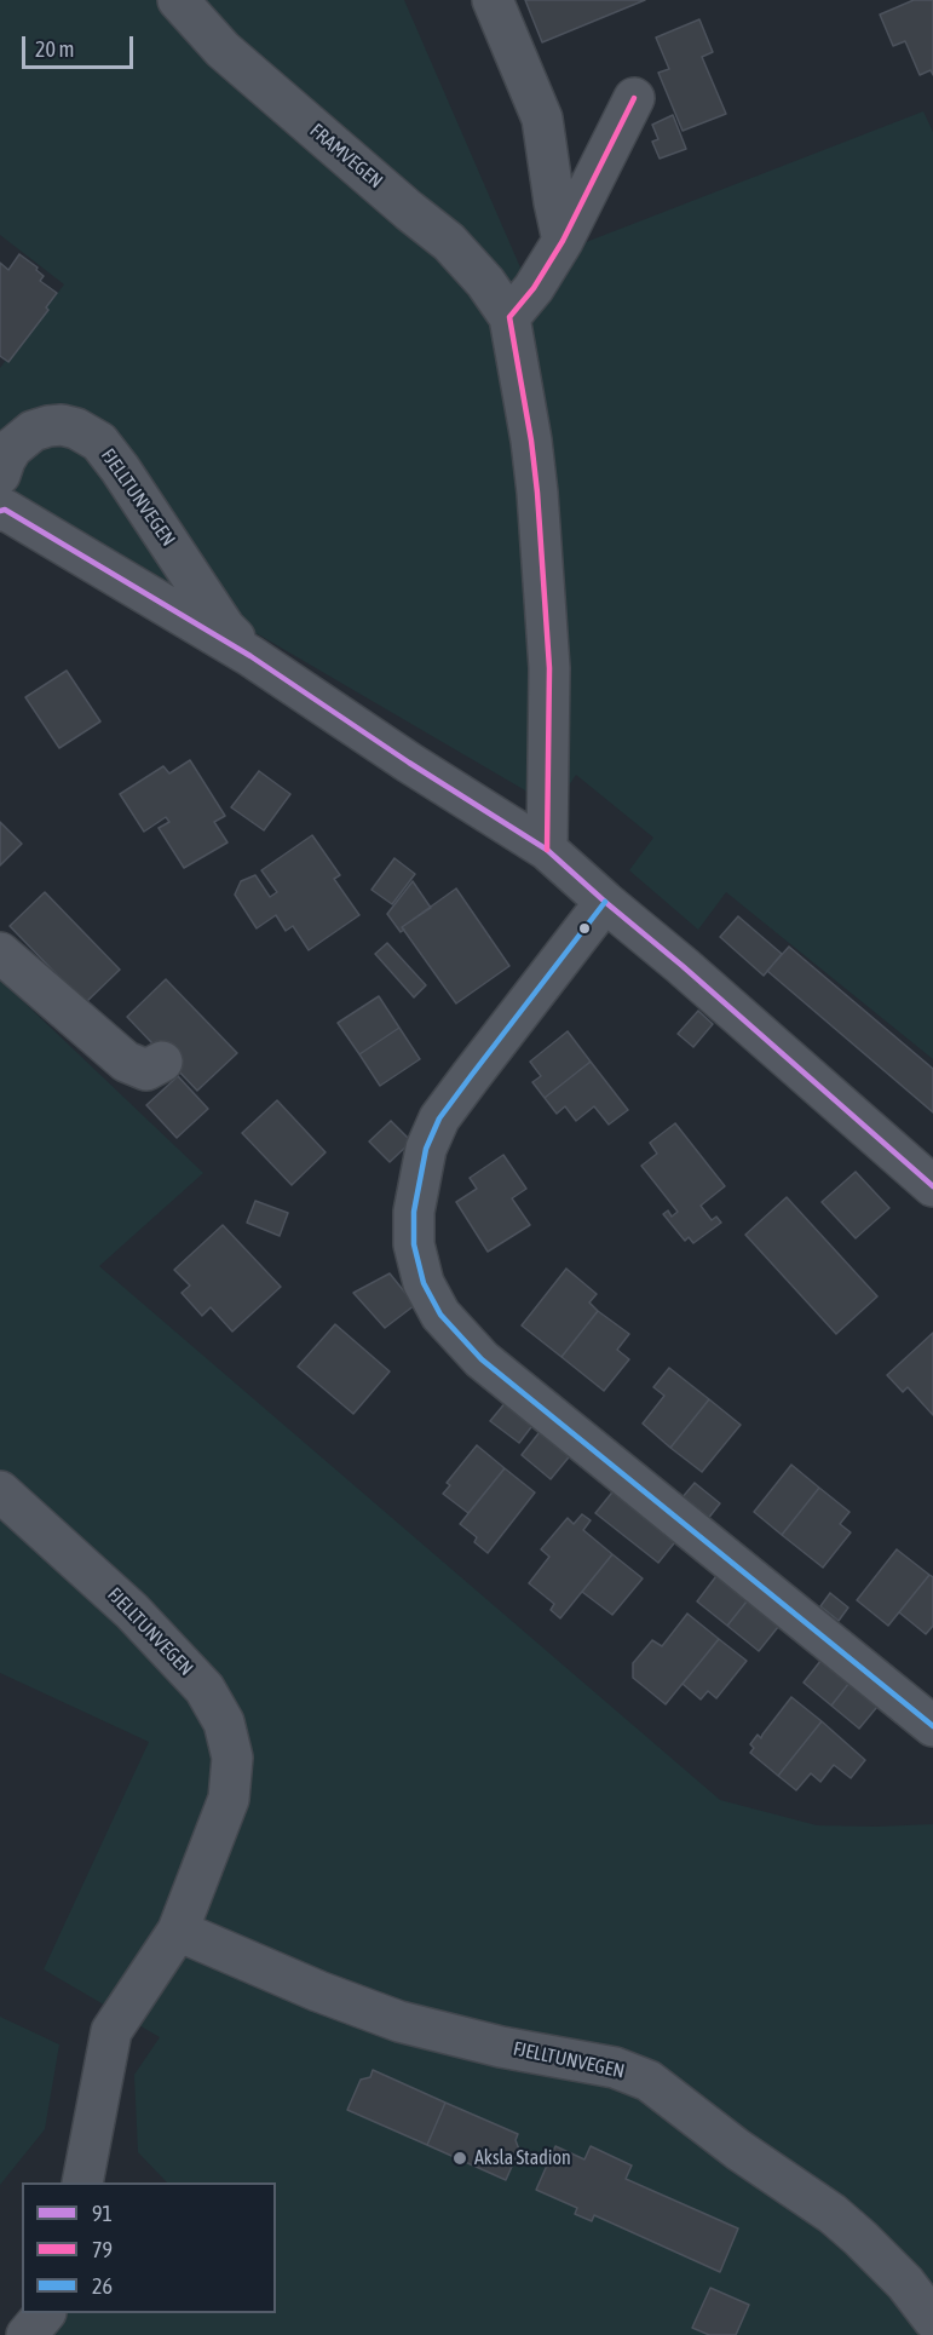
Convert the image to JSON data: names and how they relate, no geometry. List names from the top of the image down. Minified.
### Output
{"streets":{"street":["FRAMVEGEN","FJELLTUNVEGEN"]},"crossings":[["FRAMVEGEN","FJELLTUNVEGEN"]],"places":["Aksla Stadion"],"lines":["transit line 79","transit line 91","transit line 26"],"legend":["91","79","26"],"scale_bar":"20 m"}
